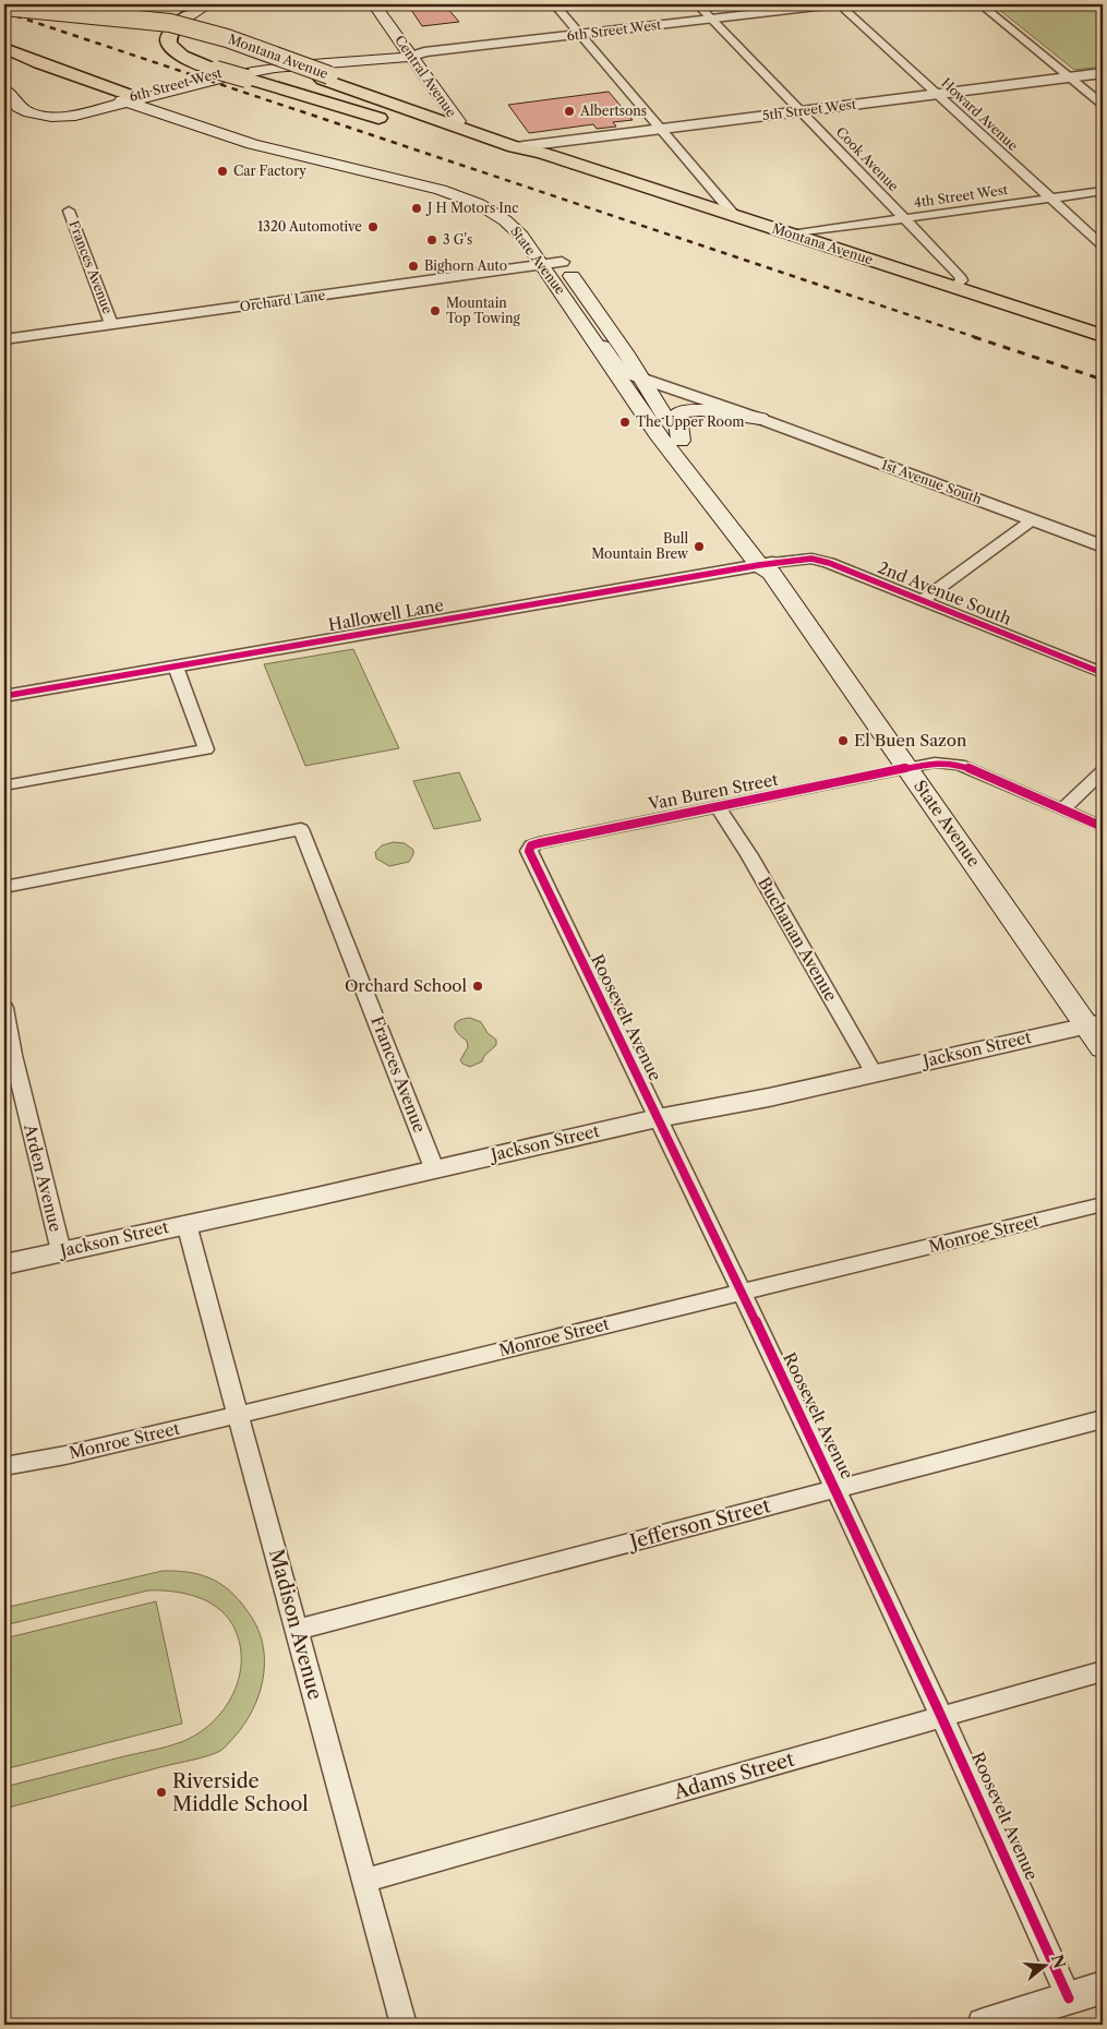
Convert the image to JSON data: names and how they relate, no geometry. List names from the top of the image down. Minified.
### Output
{"streets":{"main road":["6th Street West","Montana Avenue","Central Avenue","State Avenue"],"street":["5th Street West","Howard Avenue","Cook Avenue","4th Street West","Frances Avenue","Orchard Lane","1st Avenue South","2nd Avenue South","Hallowell Lane","Van Buren Street","Buchanan Avenue","Roosevelt Avenue","Jackson Street","Arden Avenue","Monroe Street","Jefferson Street","Madison Avenue","Adams Street"]},"crossings":[["6th Street West","Central Avenue"],["6th Street West","Howard Avenue"],["6th Street West","Cook Avenue"],["6th Street West","State Avenue"],["Montana Avenue","Central Avenue"],["Montana Avenue","5th Street West"],["Montana Avenue","Cook Avenue"],["Montana Avenue","4th Street West"],["5th Street West","Howard Avenue"],["5th Street West","Cook Avenue"],["Howard Avenue","4th Street West"],["Cook Avenue","4th Street West"],["State Avenue","Orchard Lane"],["State Avenue","1st Avenue South"],["State Avenue","2nd Avenue South"],["State Avenue","Hallowell Lane"],["State Avenue","Van Buren Street"],["State Avenue","Jackson Street"],["Frances Avenue","Orchard Lane"],["Frances Avenue","Jackson Street"],["2nd Avenue South","Hallowell Lane"],["Van Buren Street","Buchanan Avenue"],["Van Buren Street","Roosevelt Avenue"],["Buchanan Avenue","Jackson Street"],["Roosevelt Avenue","Jackson Street"],["Roosevelt Avenue","Monroe Street"],["Roosevelt Avenue","Jefferson Street"],["Roosevelt Avenue","Adams Street"],["Jackson Street","Arden Avenue"],["Jackson Street","Madison Avenue"],["Monroe Street","Madison Avenue"],["Jefferson Street","Madison Avenue"],["Madison Avenue","Adams Street"]],"places":["Albertsons","Car Factory","J H Motors Inc","1320 Automotive","3 G's","Bighorn Auto","Mountain Top Towing","The Upper Room","Bull Mountain Brew","El Buen Sazon","Orchard School","Riverside Middle School"],"north":"right"}
